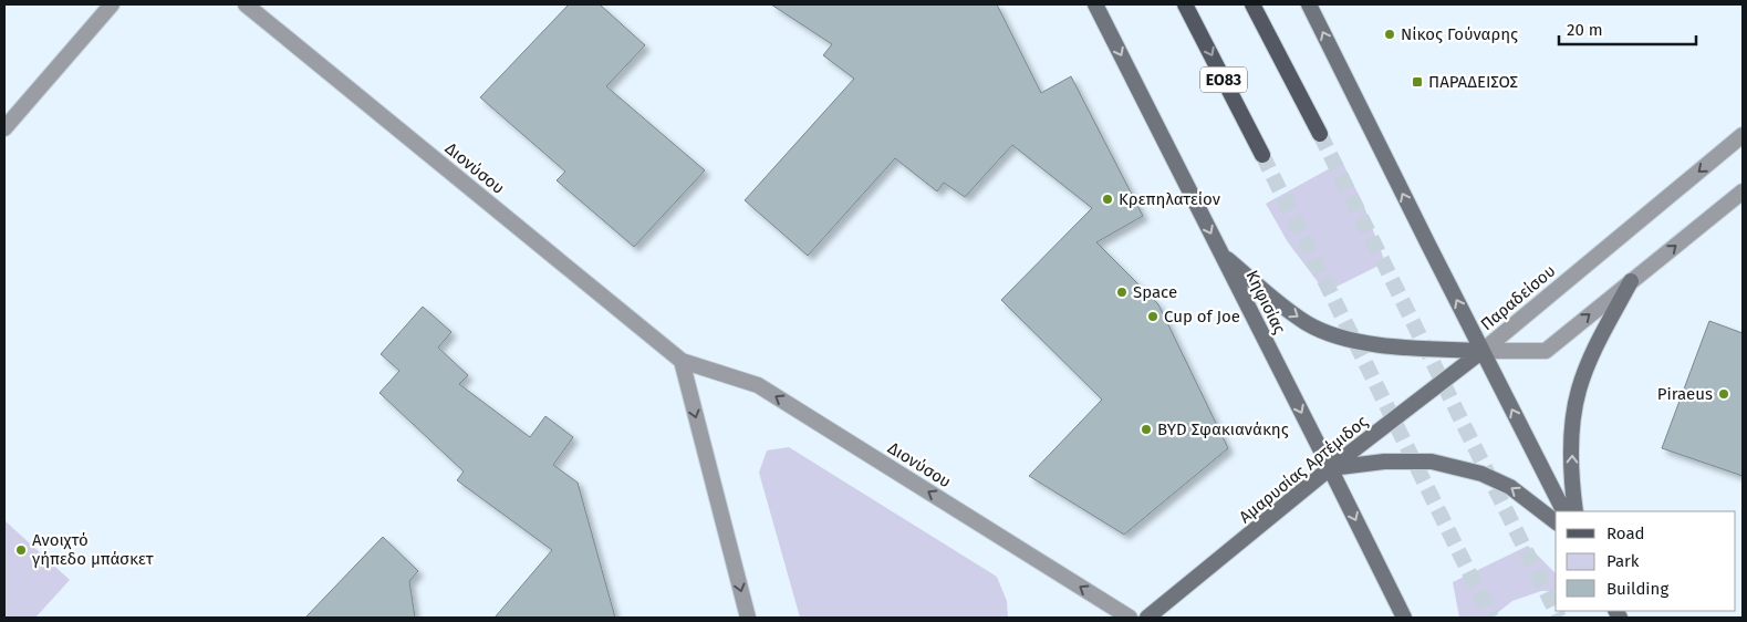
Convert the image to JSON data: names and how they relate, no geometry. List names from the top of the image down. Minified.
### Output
{"streets":{"main road":["ΕΟ83","Κηφισίας","Αμαρυσίας Αρτέμιδος"],"street":["Διονύσου","Παραδείσου"]},"crossings":[["Παραδείσου","Αμαρυσίας Αρτέμιδος"],["Κηφισίας","Αμαρυσίας Αρτέμιδος"]],"one_way":["Διονύσου","Κηφισίας"],"places":{"other":["Νίκος Γούναρης","Κρεπηλατείον","Space","Cup of Joe","Piraeus","BYD Σφακιανάκης","Ανοιχτό γήπεδο μπάσκετ"],"transit":["ΠΑΡΑΔΕΙΣΟΣ"]},"legend":["Road","Park","Building"],"scale_bar":"20 m"}
